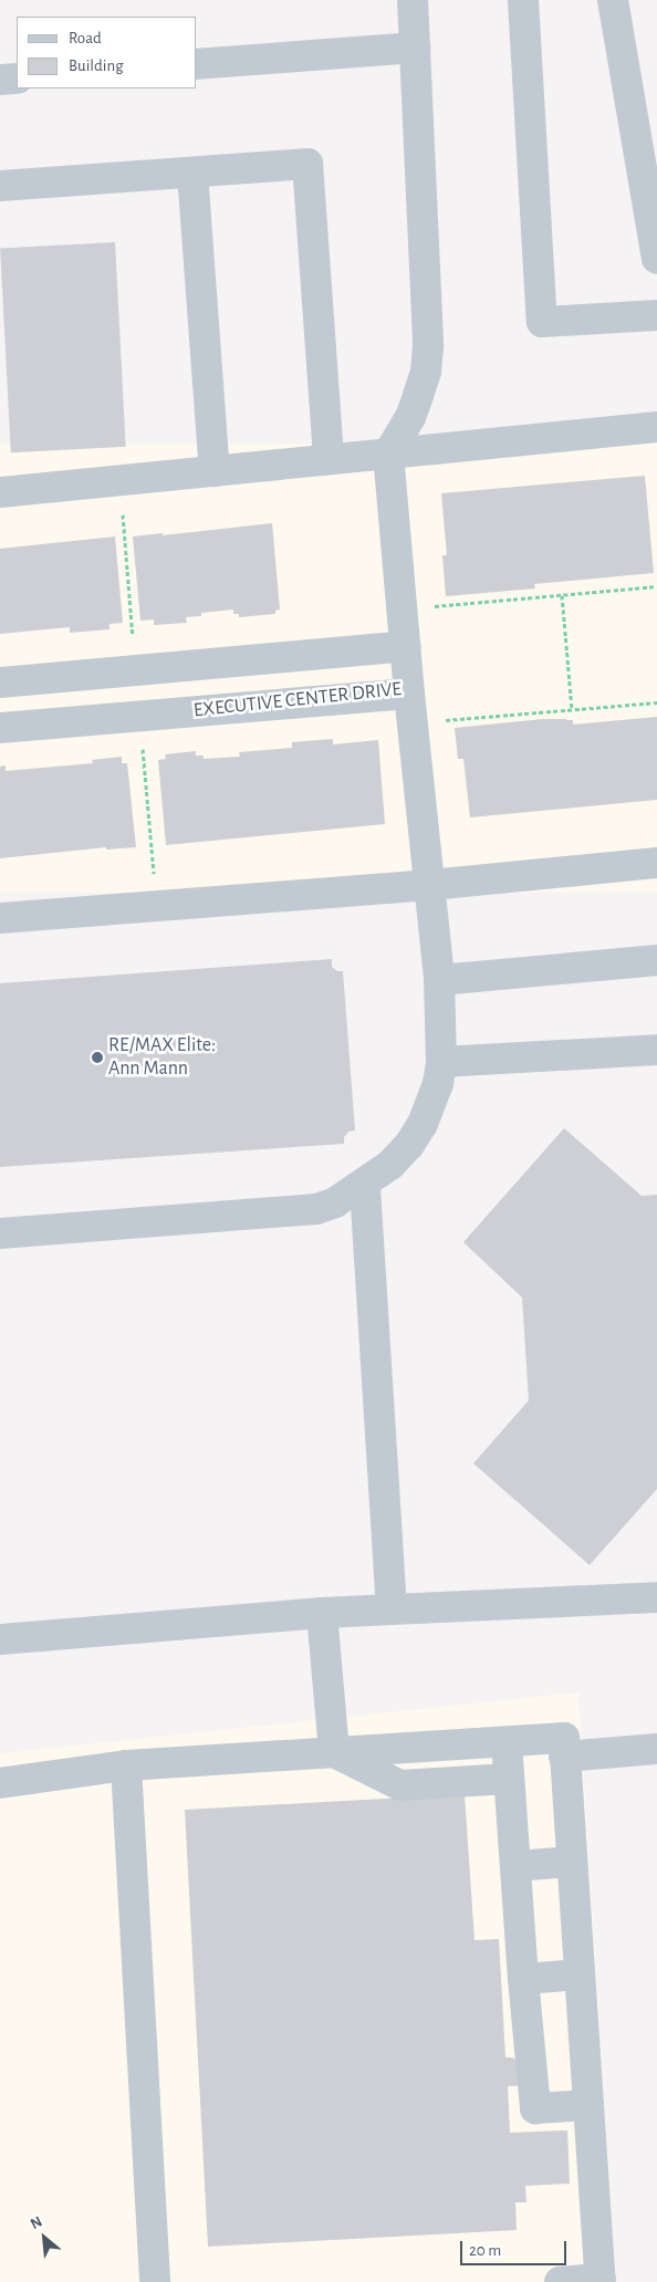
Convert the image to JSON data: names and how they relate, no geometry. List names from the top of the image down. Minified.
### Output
{"streets":{"lane":["EXECUTIVE CENTER DRIVE"]},"places":["RE/MAX Elite: Ann Mann"],"legend":["Road","Building"],"scale_bar":"20 m","north":"top left"}
